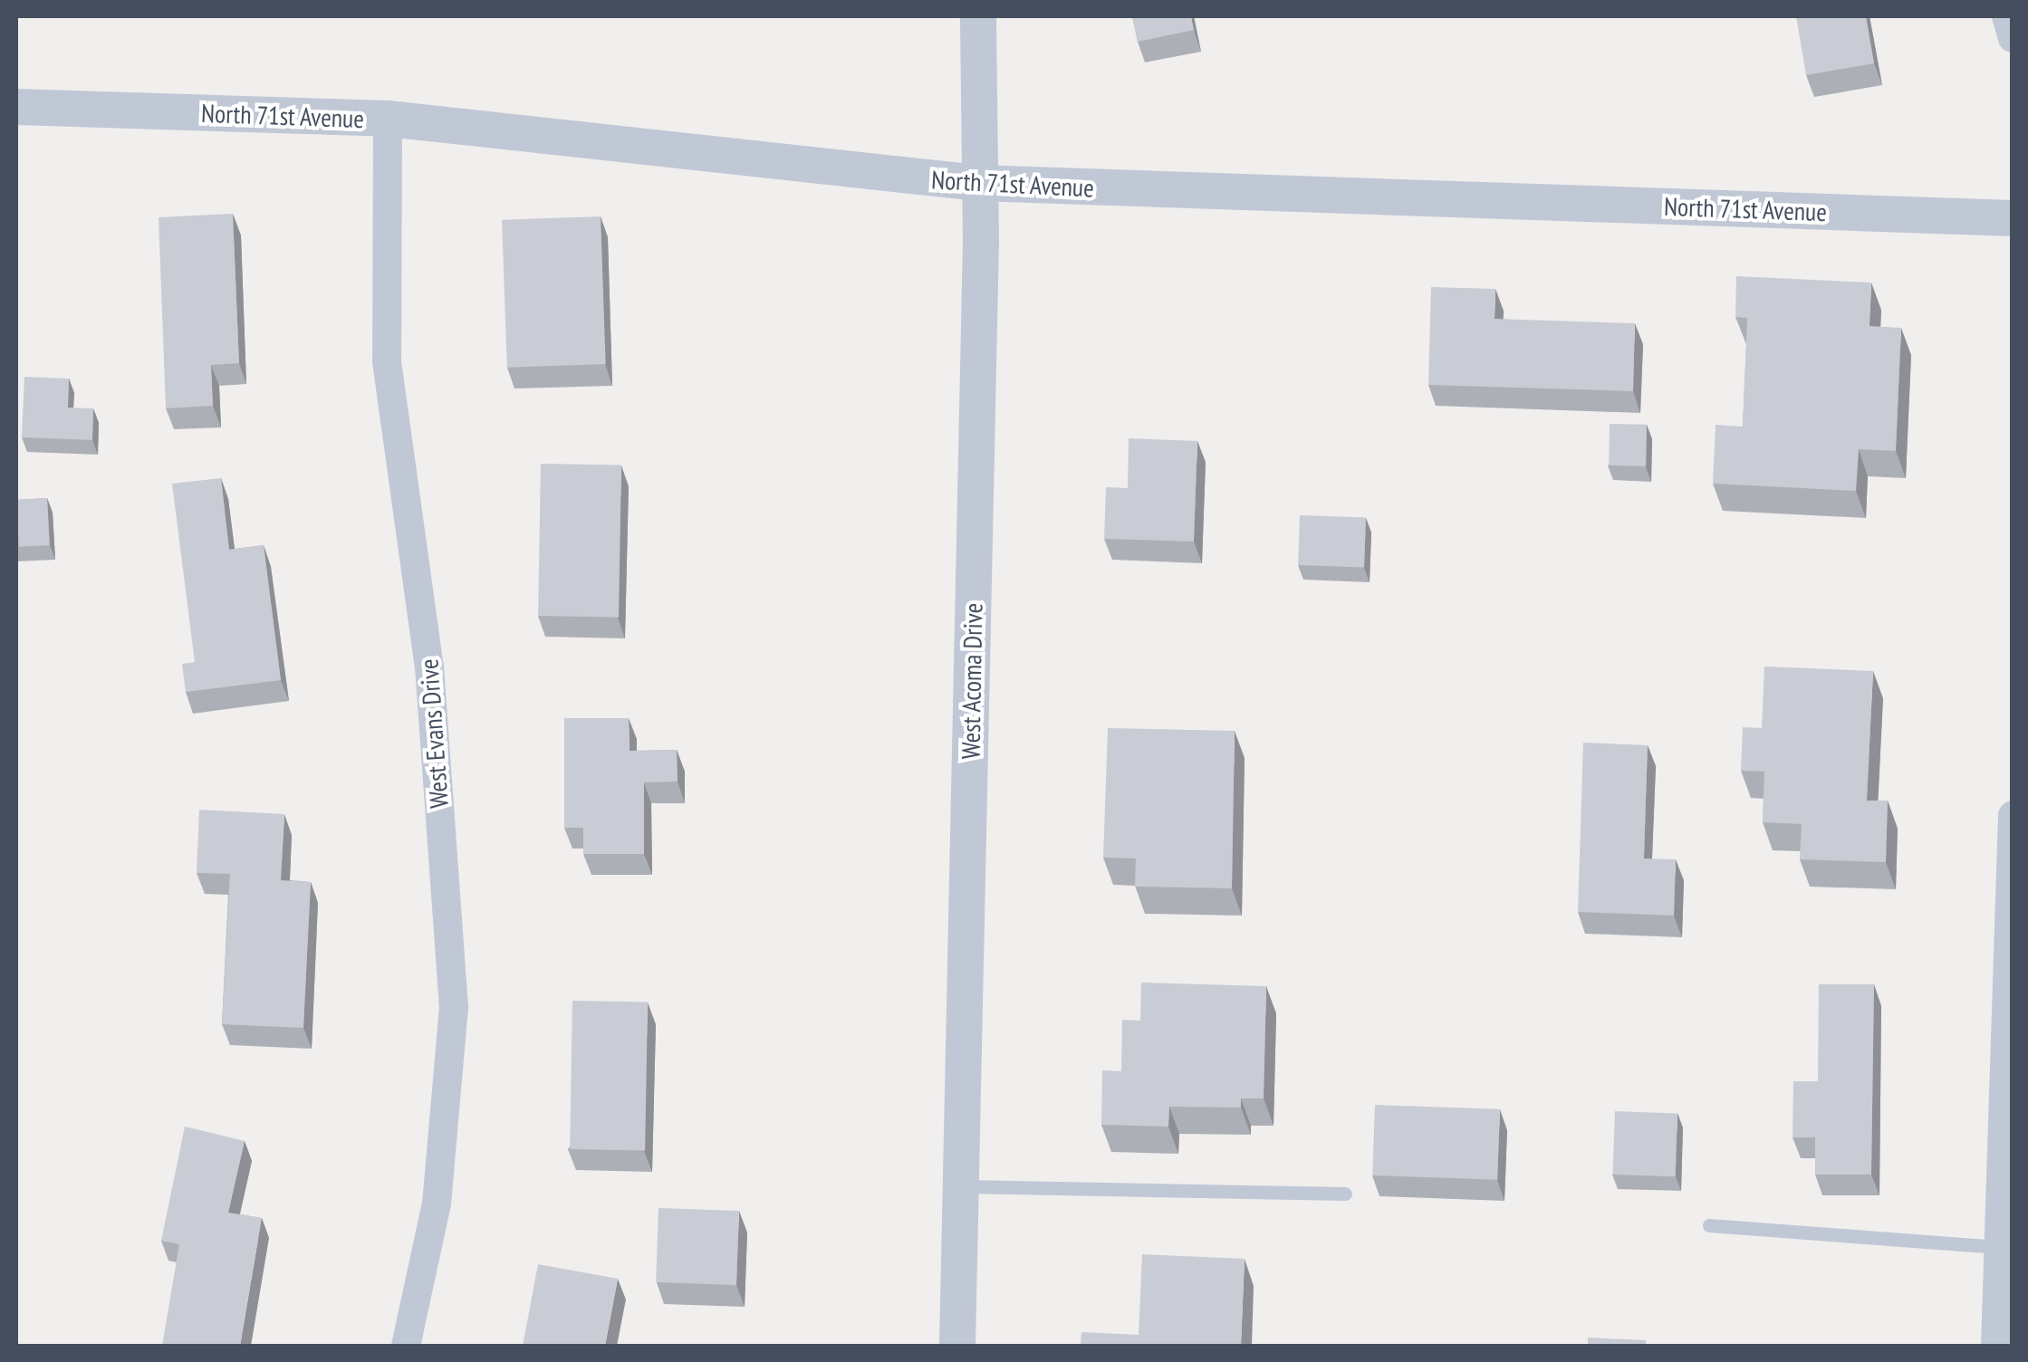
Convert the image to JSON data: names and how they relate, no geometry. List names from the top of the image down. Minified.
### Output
{"streets":{"street":["North 71st Avenue","West Acoma Drive","West Evans Drive"]},"crossings":[["North 71st Avenue","West Acoma Drive"],["North 71st Avenue","West Evans Drive"]]}
